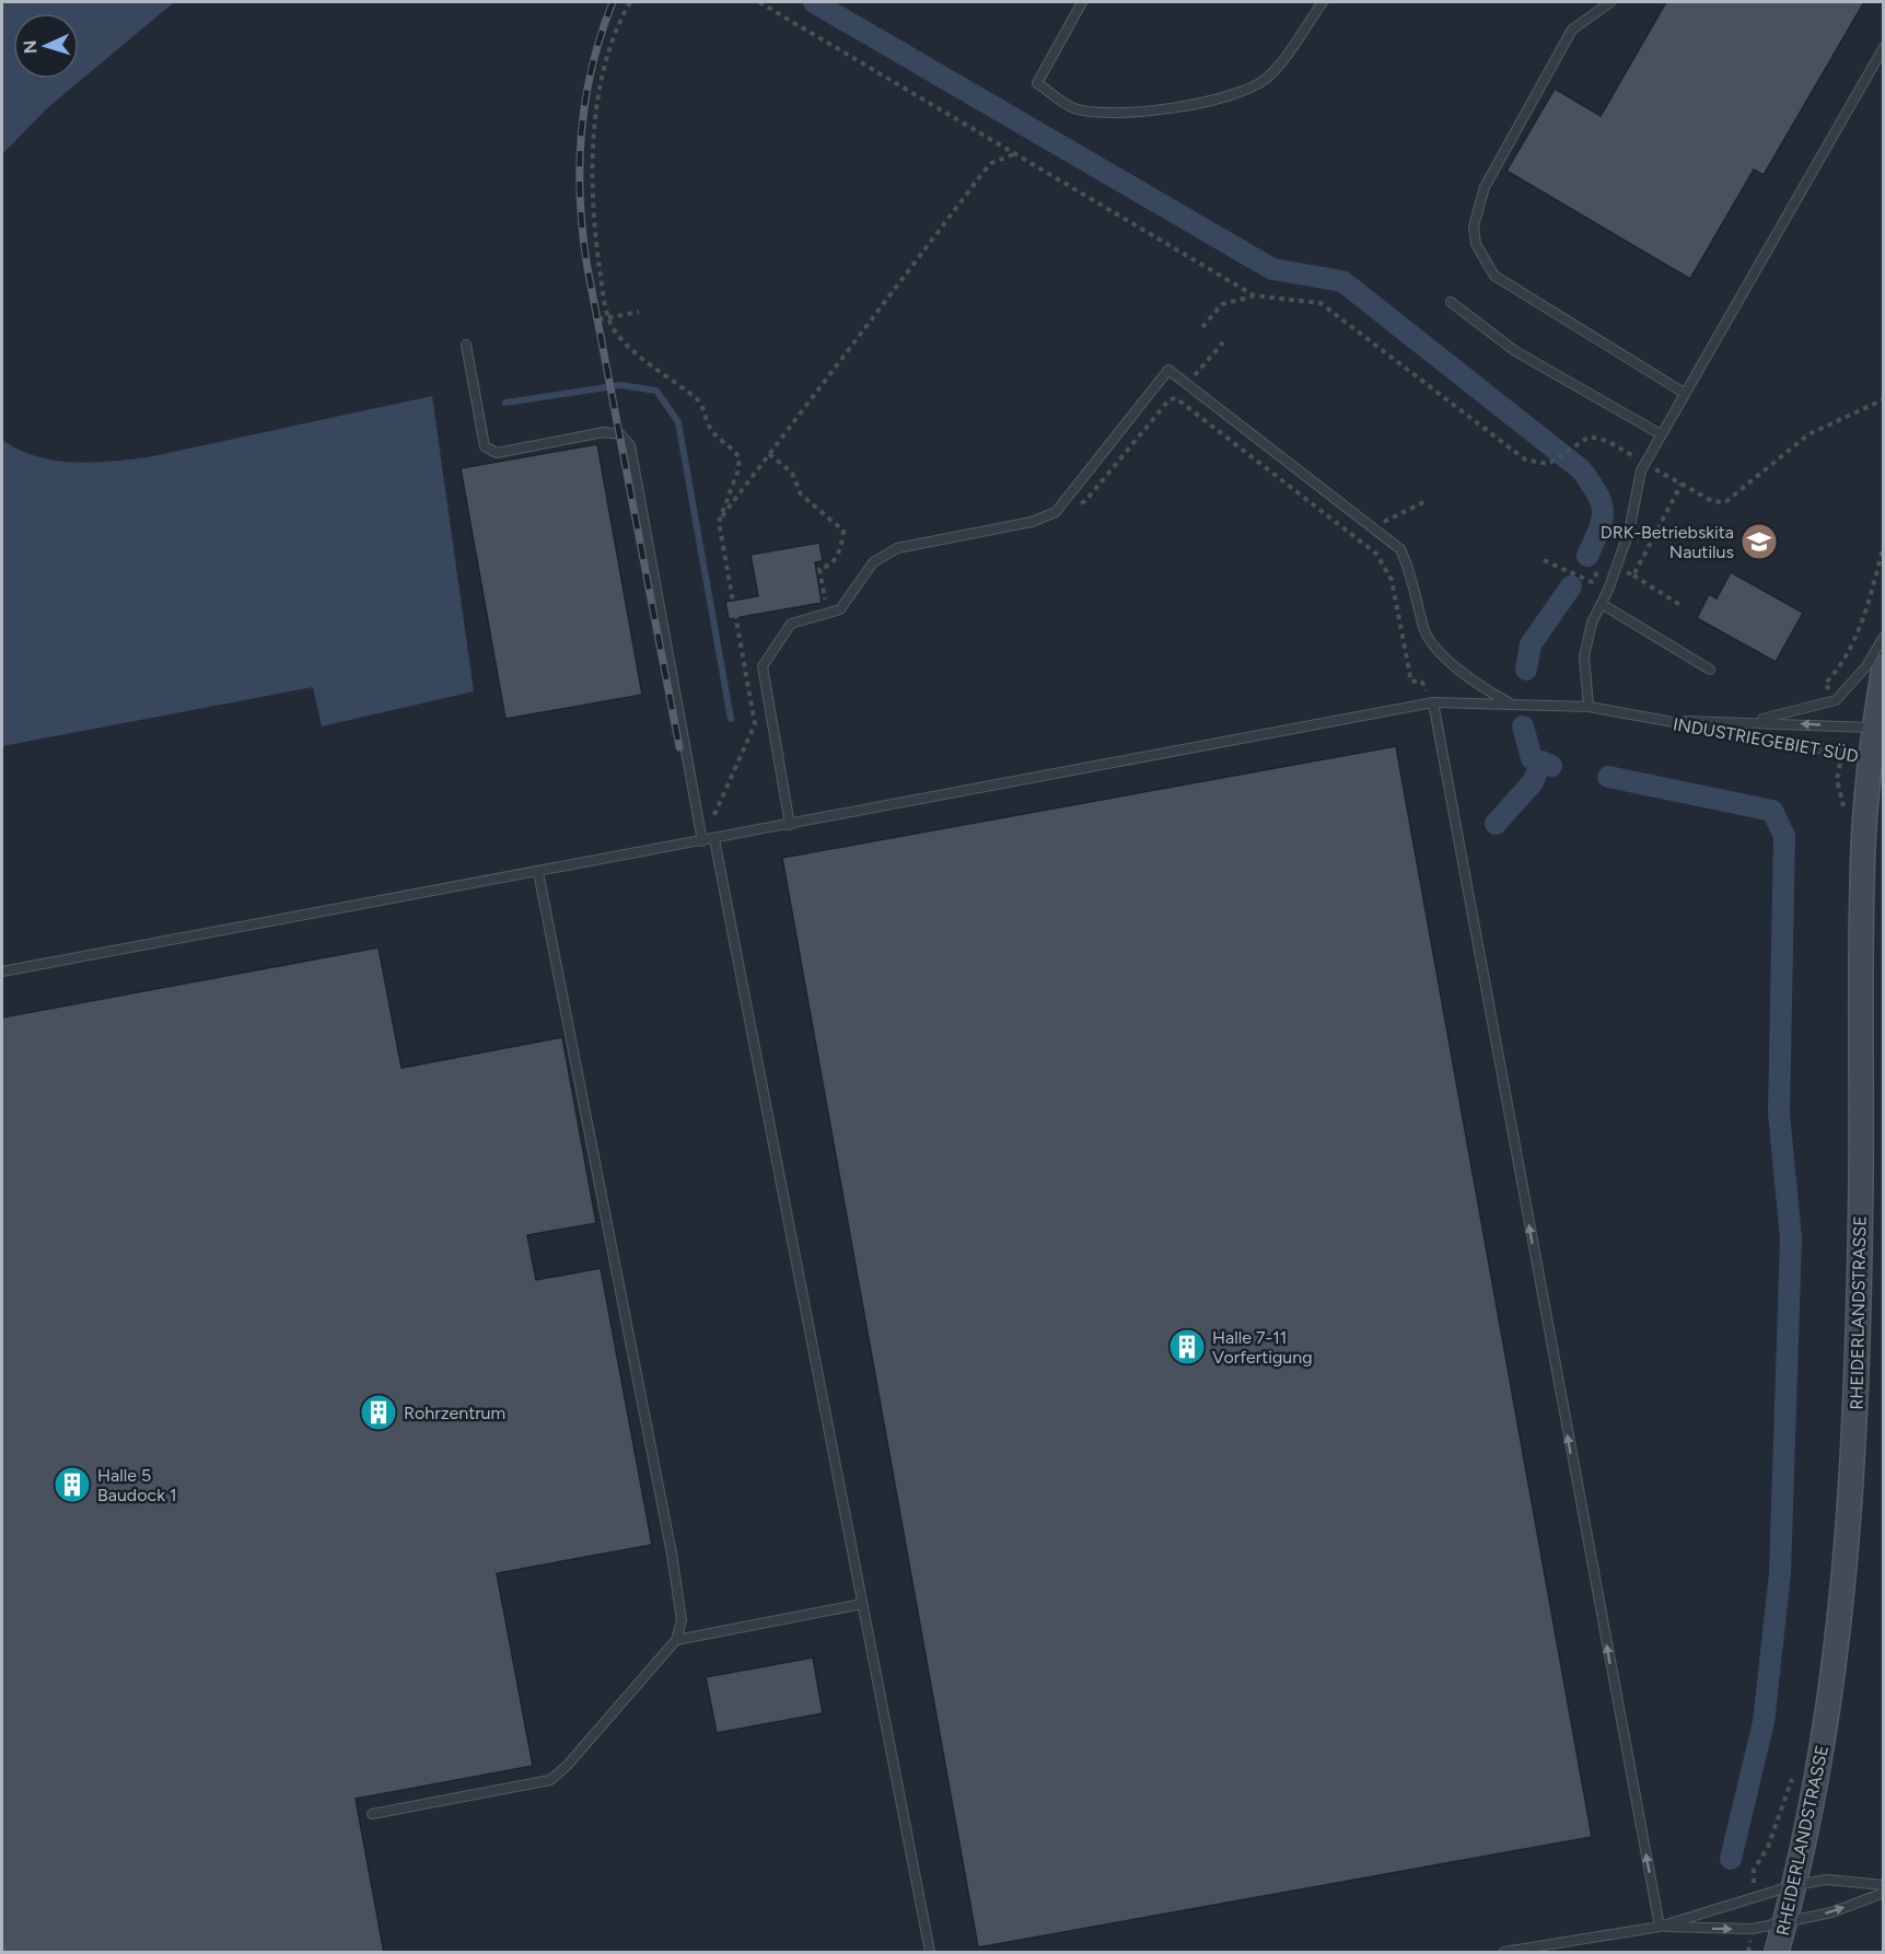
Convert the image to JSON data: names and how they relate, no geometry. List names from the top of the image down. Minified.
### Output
{"streets":{"main road":["RHEIDERLANDSTRASSE"],"lane":["INDUSTRIEGEBIET SÜD"]},"crossings":[["INDUSTRIEGEBIET SÜD","RHEIDERLANDSTRASSE"]],"places":{"school or university":["DRK-Betriebskita Nautilus"],"building":["Halle 7-11 Vorfertigung","Rohrzentrum","Halle 5 Baudock 1"]},"north":"left"}
